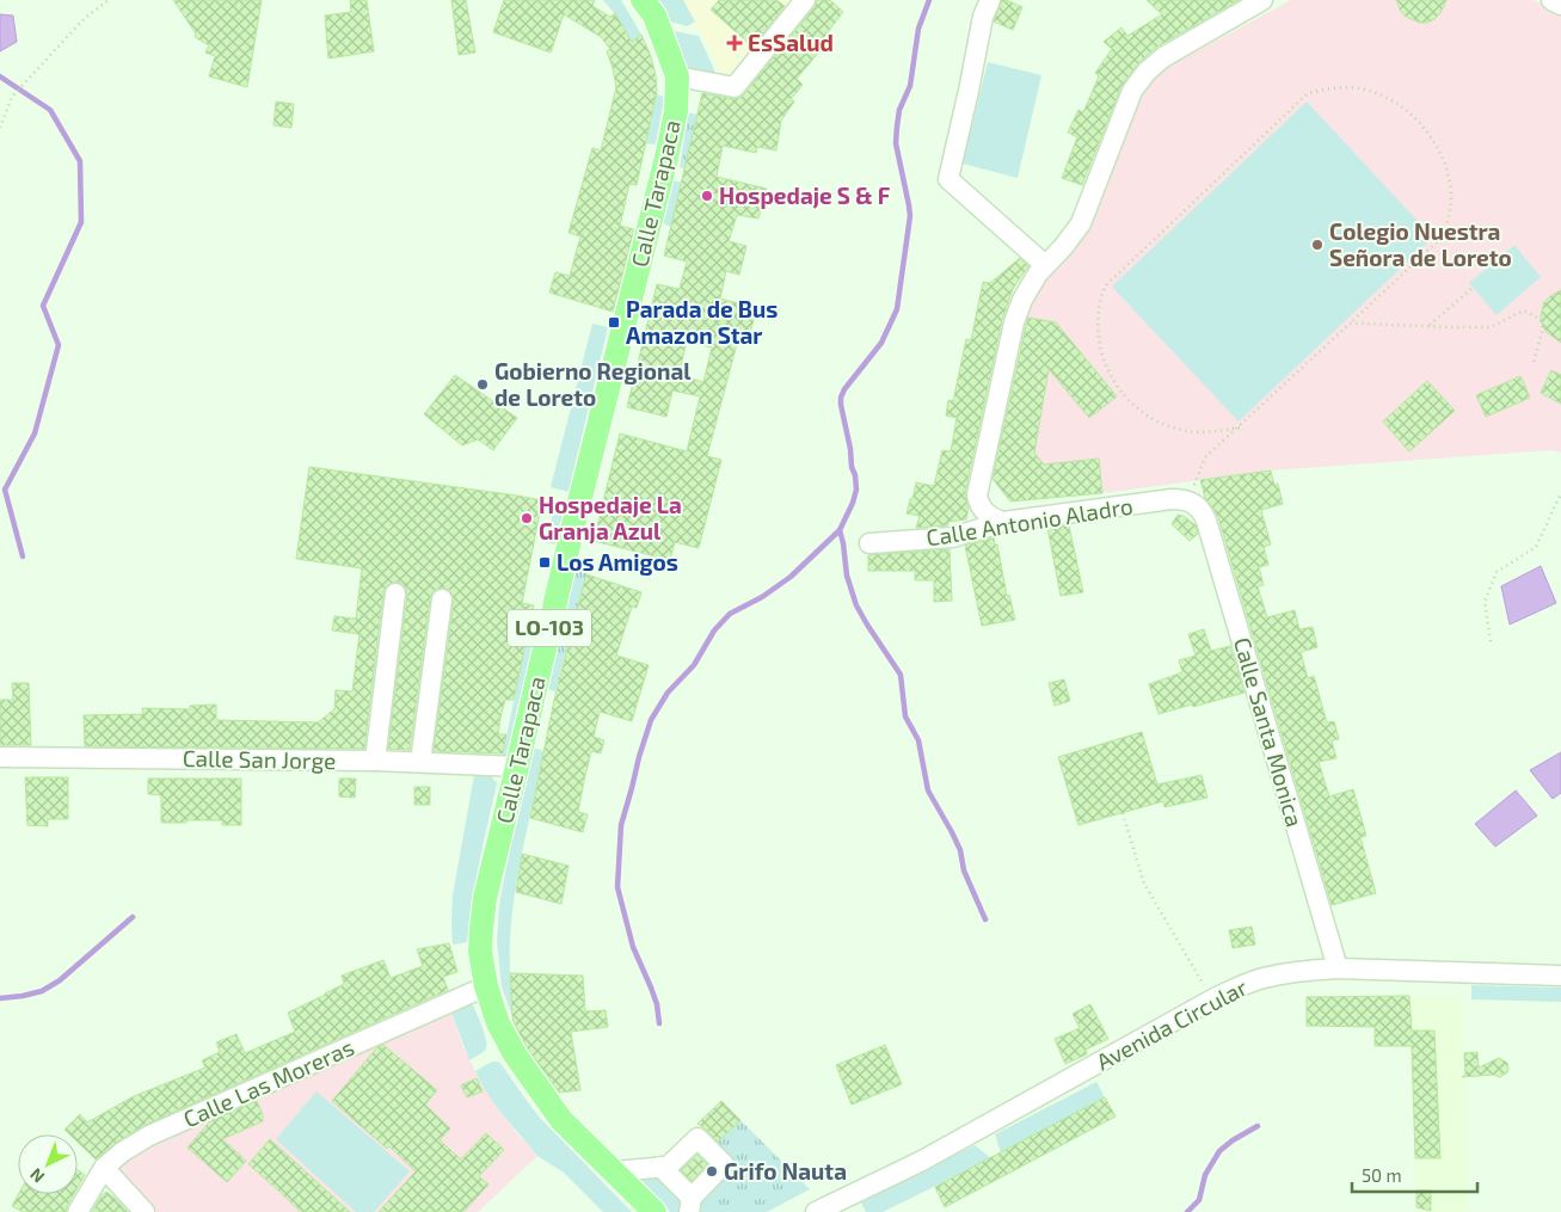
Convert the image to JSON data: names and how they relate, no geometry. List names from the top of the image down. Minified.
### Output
{"streets":{"main road":["Calle Tarapaca","LO-103"],"street":["Calle Antonio Aladro","Calle Santa Monica","Calle San Jorge","Avenida Circular","Calle Las Moreras"]},"crossings":[["Calle Tarapaca","Calle San Jorge"],["Calle Tarapaca","Calle Las Moreras"],["Calle Antonio Aladro","Calle Santa Monica"],["Calle Santa Monica","Avenida Circular"]],"places":{"health":["EsSalud"],"other":["Hospedaje S & F","Colegio Nuestra Señora de Loreto","Gobierno Regional de Loreto","Hospedaje La Granja Azul","Grifo Nauta"],"transit":["Parada de Bus Amazon Star","Los Amigos"]},"scale_bar":"50 m","north":"bottom left"}
